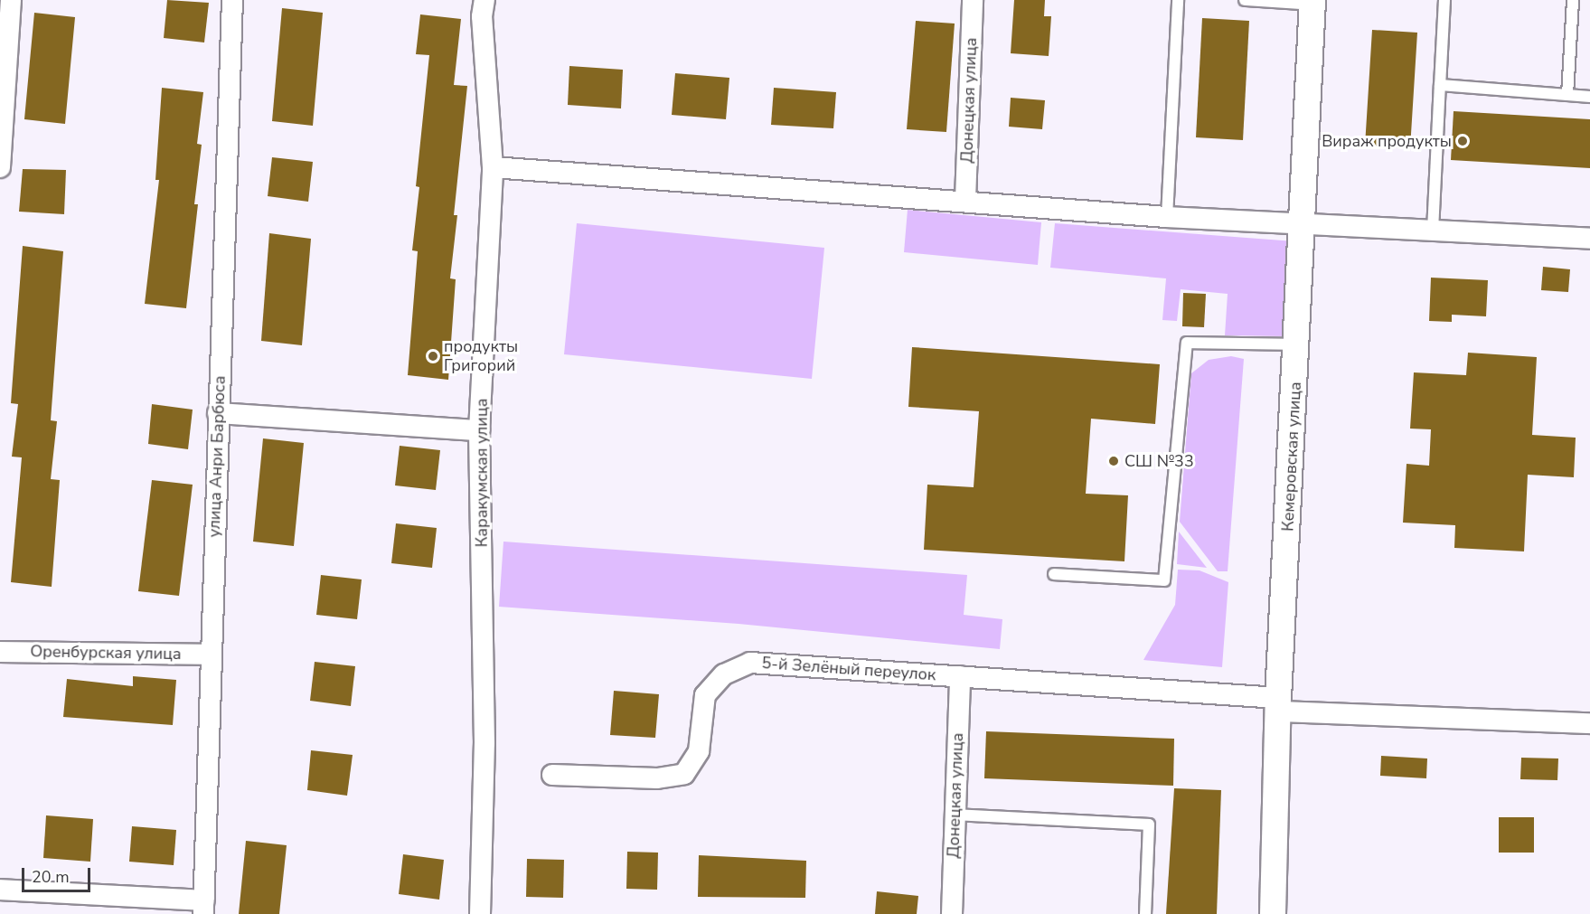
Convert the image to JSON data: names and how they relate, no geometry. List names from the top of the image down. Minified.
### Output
{"streets":{"street":["Донецкая улица","улица Анри Барбюса","Кемеровская улица","Каракумская улица","Оренбурская улица","5-й Зелёный переулок"]},"crossings":[["Донецкая улица","5-й Зелёный переулок"],["улица Анри Барбюса","Оренбурская улица"],["Кемеровская улица","5-й Зелёный переулок"]],"places":["Вираж продукты","продукты Григорий","СШ №33"],"scale_bar":"20 m"}
